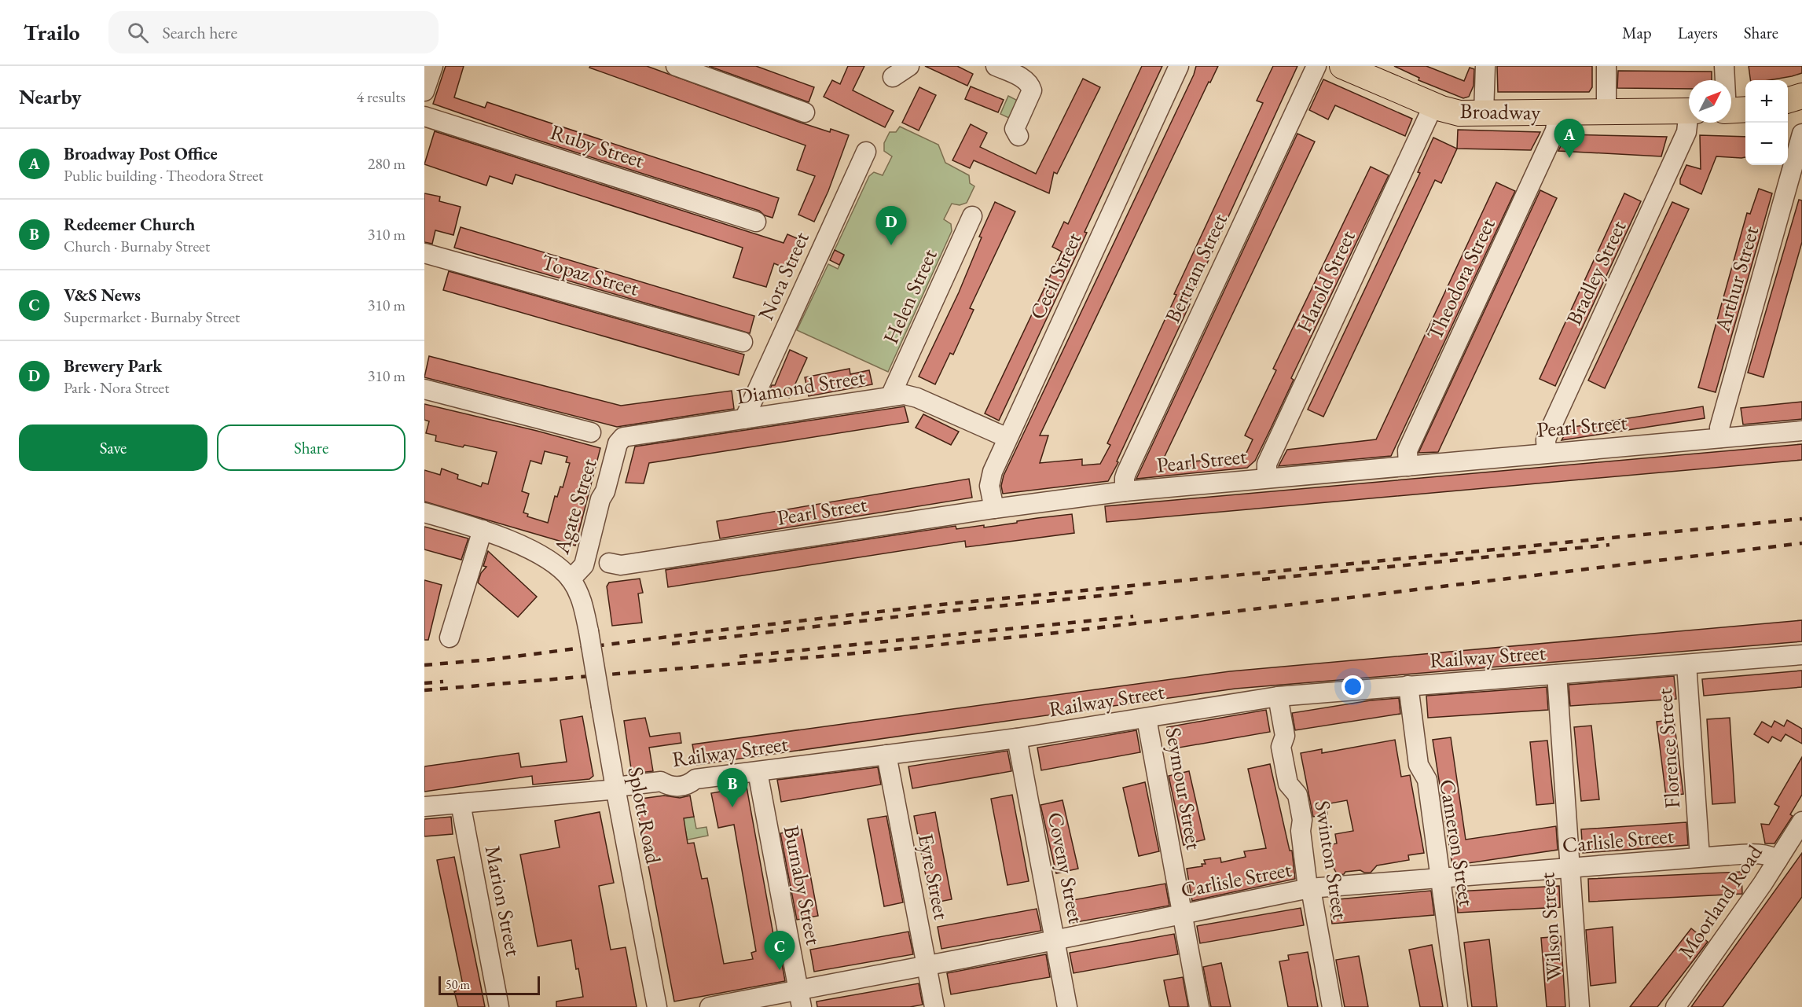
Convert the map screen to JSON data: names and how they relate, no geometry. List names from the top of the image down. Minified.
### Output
{"streets":{"main road":["Broadway"],"street":["Ruby Street","Bertram Street","Bradley Street","Topaz Street","Nora Street","Cecil Street","Theodora Street","Arthur Street","Harold Street","Helen Street","Diamond Street","Pearl Street","Agate Street","Railway Street","Florence Street","Seymour Street","Splott Road","Carlisle Street","Cameron Street","Swinton Street","Coveny Street","Eyre Street","Burnaby Street","Marion Street","Moorland Road","Wilson Street"]},"crossings":[["Broadway","Theodora Street"],["Broadway","Harold Street"],["Bertram Street","Pearl Street"],["Bradley Street","Pearl Street"],["Nora Street","Diamond Street"],["Cecil Street","Diamond Street"],["Cecil Street","Pearl Street"],["Theodora Street","Pearl Street"],["Arthur Street","Pearl Street"],["Harold Street","Pearl Street"],["Helen Street","Diamond Street"],["Diamond Street","Agate Street"],["Agate Street","Splott Road"],["Railway Street","Florence Street"],["Railway Street","Seymour Street"],["Railway Street","Splott Road"],["Railway Street","Cameron Street"],["Railway Street","Swinton Street"],["Railway Street","Coveny Street"],["Railway Street","Eyre Street"],["Railway Street","Burnaby Street"],["Railway Street","Marion Street"],["Railway Street","Wilson Street"],["Florence Street","Carlisle Street"],["Seymour Street","Carlisle Street"],["Carlisle Street","Cameron Street"],["Carlisle Street","Swinton Street"],["Carlisle Street","Coveny Street"],["Carlisle Street","Eyre Street"],["Carlisle Street","Burnaby Street"],["Carlisle Street","Moorland Road"],["Carlisle Street","Wilson Street"]],"scale_bar":"50 m","north":"top right","page":{"header":"Trailo","search":"Search here","nav":["Map","Layers","Share"],"heading":["Nearby","4 results"],"map_buttons":["+","−"],"pins":["A","D","B","C"],"list":[{"mark":"A","name":"Broadway Post Office","note":"Public building · Theodora Street","value":"280 m"},{"mark":"B","name":"Redeemer Church","note":"Church · Burnaby Street","value":"310 m"},{"mark":"C","name":"V&S News","note":"Supermarket · Burnaby Street","value":"310 m"},{"mark":"D","name":"Brewery Park","note":"Park · Nora Street","value":"310 m"}],"buttons":["Save","Share"],"scale":"50 m"}}
